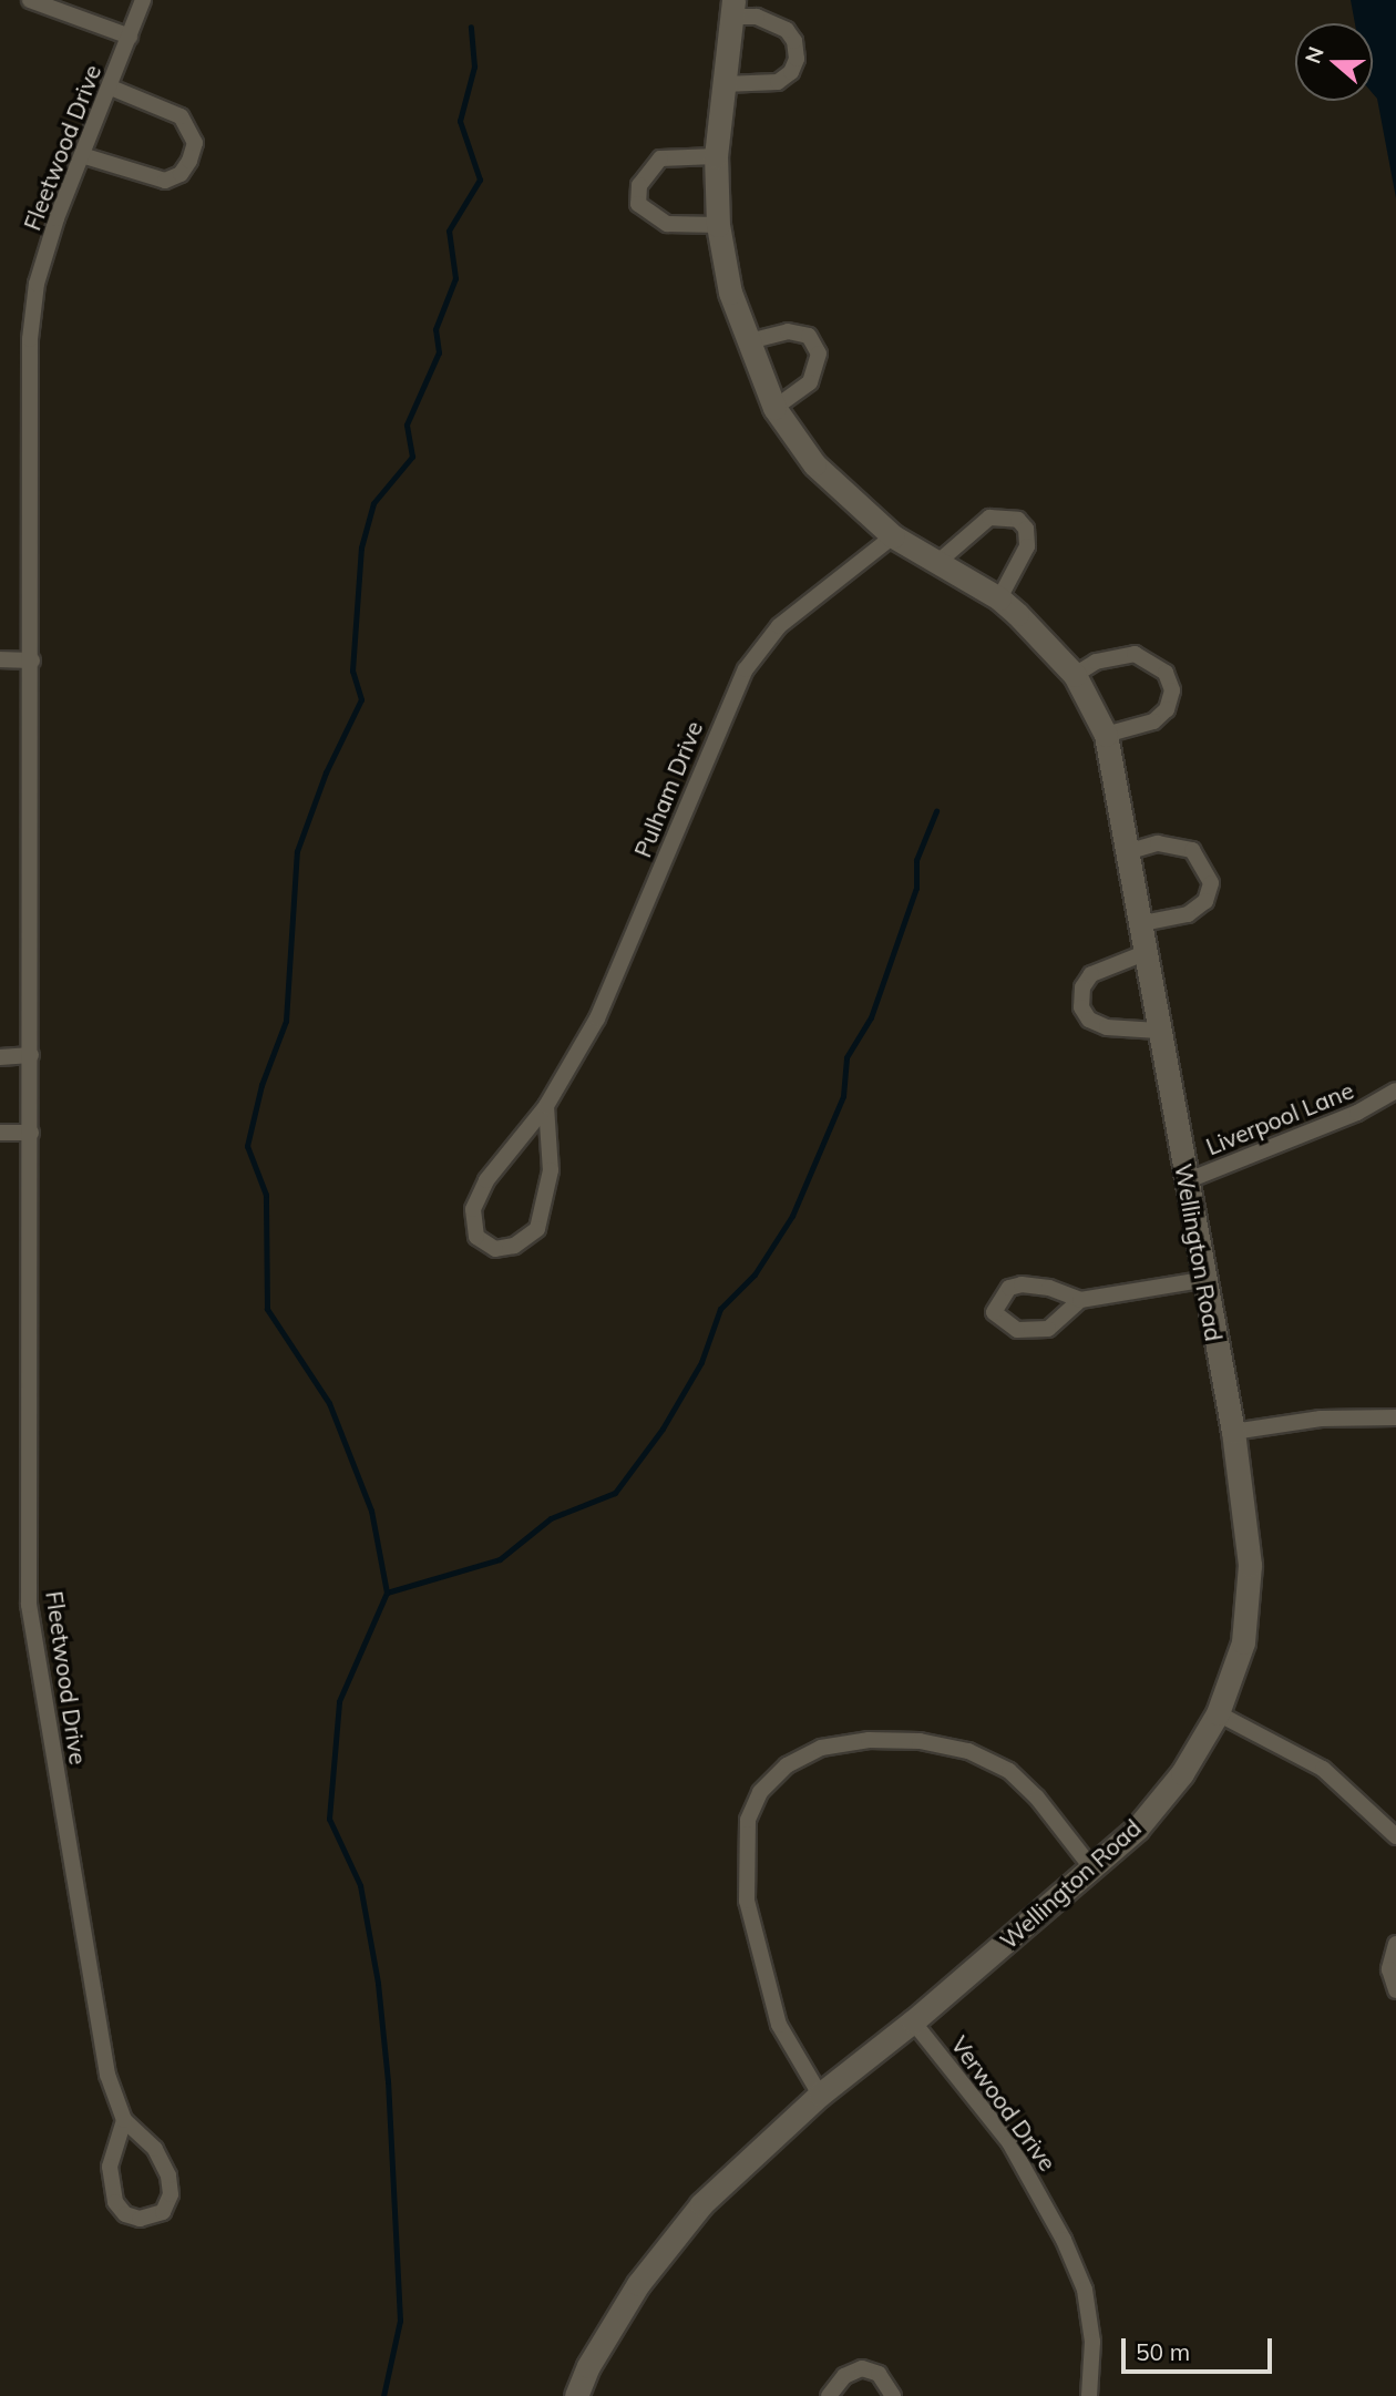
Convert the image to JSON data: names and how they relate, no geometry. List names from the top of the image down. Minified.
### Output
{"streets":{"street":["Fleetwood Drive","Pulham Drive","Liverpool Lane","Wellington Road","Verwood Drive"]},"crossings":[["Pulham Drive","Wellington Road"],["Liverpool Lane","Wellington Road"],["Wellington Road","Verwood Drive"]],"scale_bar":"50 m","north":"left"}
